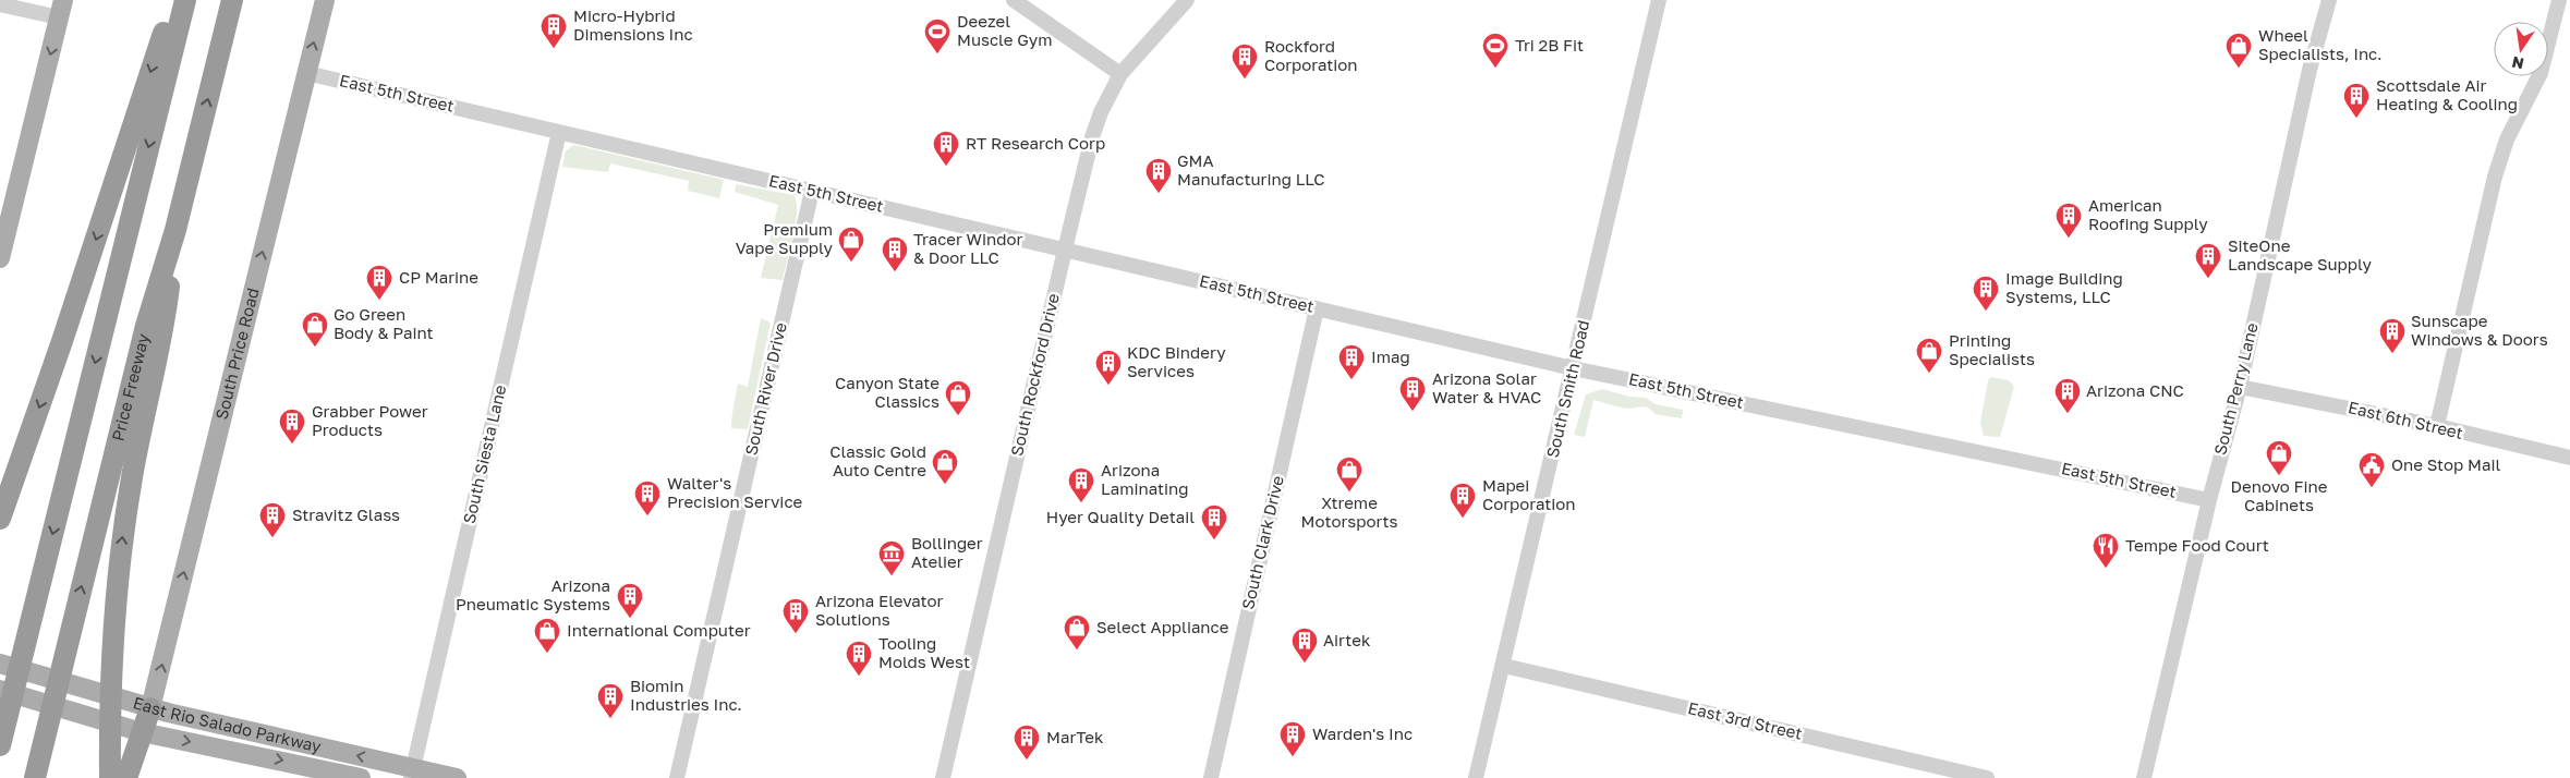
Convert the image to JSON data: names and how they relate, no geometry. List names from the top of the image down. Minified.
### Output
{"streets":{"highway":["Price Freeway"],"main road":["South Price Road","East Rio Salado Parkway"],"street":["East 5th Street","South Rockford Drive","South River Drive","South Smith Road","South Perry Lane","East 6th Street","South Siesta Lane","South Clark Drive","East 3rd Street"]},"crossings":[["East 5th Street","South Price Road"],["East 5th Street","South Rockford Drive"],["East 5th Street","South River Drive"],["East 5th Street","South Smith Road"],["East 5th Street","South Perry Lane"],["East 5th Street","South Siesta Lane"],["East 5th Street","South Clark Drive"],["South Price Road","East Rio Salado Parkway"],["South Smith Road","East 3rd Street"],["South Perry Lane","East 6th Street"],["South Siesta Lane","East Rio Salado Parkway"]],"one_way":["South Price Road"],"places":{"building":["Micro-Hybrid Dimensions Inc","Rockford Corporation","Scottsdale Air Heating & Cooling","RT Research Corp","GMA Manufacturing LLC","American Roofing Supply","Tracer Windor & Door LLC","SiteOne Landscape Supply","CP Marine","Image Building Systems, LLC","Sunscape Windows & Doors","Imag","KDC Bindery Services","Arizona Solar Water & HVAC","Arizona CNC","Grabber Power Products","Arizona Laminating","Walter's Precision Service","Mapei Corporation","Stravitz Glass","Hyer Quality Detail","Arizona Pneumatic Systems","Arizona Elevator Solutions","Airtek","Tooling Molds West","Biomin Industries Inc.","Warden's Inc","MarTek"],"sports":["Deezel Muscle Gym","Tri 2B Fit"],"shop":["Wheel Specialists, Inc.","Premium Vape Supply","Go Green Body & Paint","Printing Specialists","Canyon State Classics","Denovo Fine Cabinets","Classic Gold Auto Centre","Xtreme Motorsports","Select Appliance","International Computer"],"public building":["One Stop Mail"],"restaurant":["Tempe Food Court"],"museum":["Bollinger Atelier"]},"north":"bottom"}
